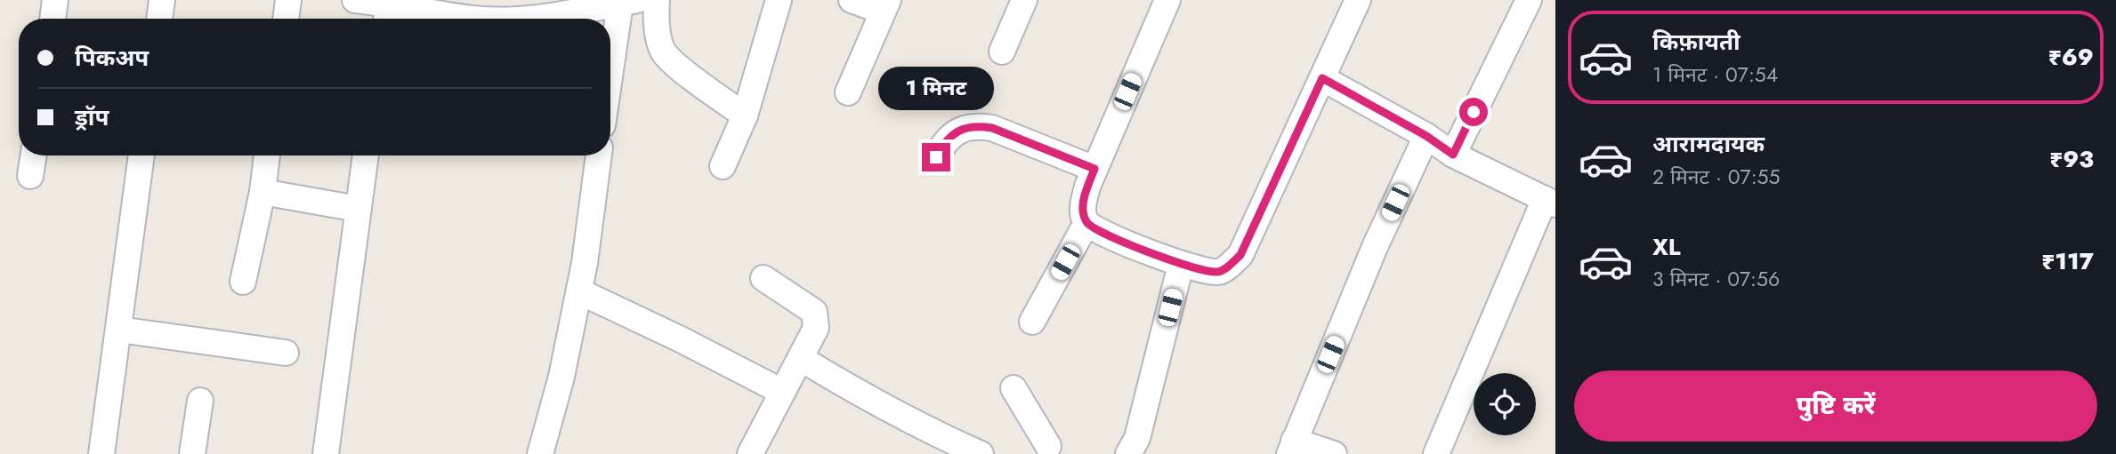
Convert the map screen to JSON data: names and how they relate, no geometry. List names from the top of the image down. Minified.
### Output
{"page":{"list":[{"name":"किफ़ायती","note":"1 मिनट · 07:54","value":"₹69"},{"name":"आरामदायक","note":"2 मिनट · 07:55","value":"₹93"},{"name":"XL","note":"3 मिनट · 07:56","value":"₹117"}],"banner":["पिकअप","ड्रॉप"],"bubble":"1 मिनट","buttons":"पुष्टि करें"}}
